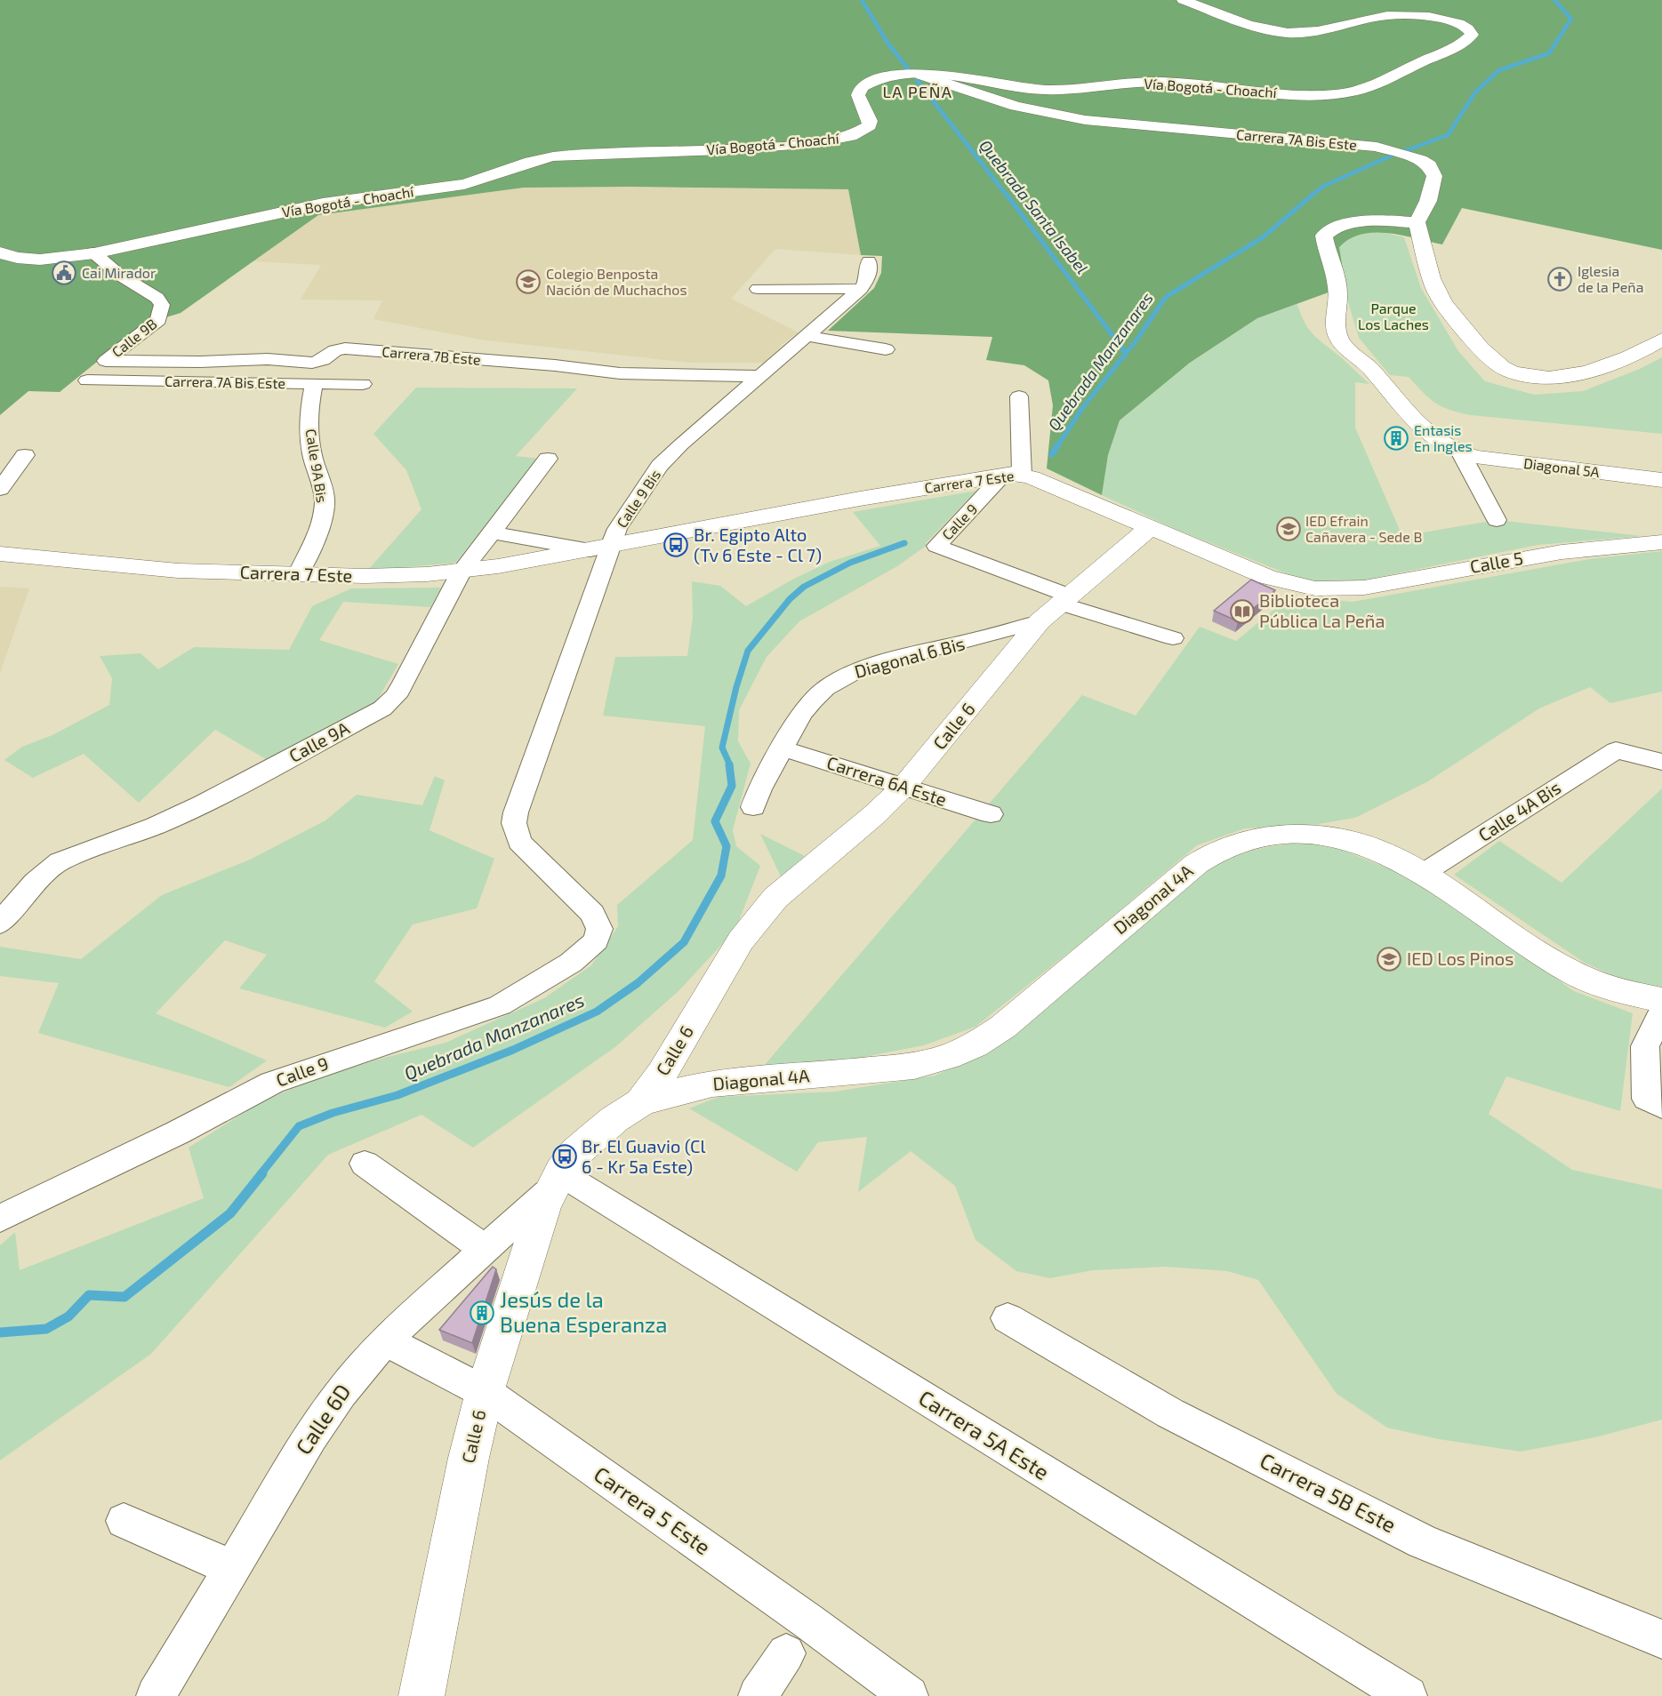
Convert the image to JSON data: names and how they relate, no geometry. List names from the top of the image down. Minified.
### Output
{"streets":{"street":["Vía Bogotá - Choachí","Carrera 7A Bis Este","Calle 9B","Carrera 7B Este","Calle 9A Bis","Diagonal 5A","Carrera 7 Este","Calle 9 Bis","Calle 9","Calle 5","Diagonal 6 Bis","Calle 6","Calle 9A","Carrera 6A Este","Calle 4A Bis","Diagonal 4A","Calle 6D","Carrera 5A Este","Carrera 5B Este","Carrera 5 Este"]},"crossings":[["Vía Bogotá - Choachí","Carrera 7A Bis Este"],["Vía Bogotá - Choachí","Calle 9B"],["Carrera 7A Bis Este","Calle 9A Bis"],["Carrera 7A Bis Este","Diagonal 5A"],["Calle 9B","Carrera 7B Este"],["Carrera 7B Este","Calle 9 Bis"],["Calle 9A Bis","Carrera 7 Este"],["Carrera 7 Este","Calle 9 Bis"],["Carrera 7 Este","Calle 9"],["Carrera 7 Este","Calle 5"],["Carrera 7 Este","Calle 6"],["Carrera 7 Este","Calle 9A"],["Calle 9 Bis","Calle 9"],["Calle 9","Diagonal 6 Bis"],["Calle 9","Calle 6"],["Diagonal 6 Bis","Calle 6"],["Diagonal 6 Bis","Carrera 6A Este"],["Calle 6","Carrera 6A Este"],["Calle 6","Diagonal 4A"],["Calle 6","Calle 6D"],["Calle 6","Carrera 5A Este"],["Calle 6","Carrera 5 Este"],["Calle 4A Bis","Diagonal 4A"],["Calle 6D","Carrera 5A Este"],["Calle 6D","Carrera 5 Este"]],"districts":["LA PEÑA"],"water":["Quebrada Santa Isabel","Quebrada Manzanares"],"parks":["Parque Los Laches"],"places":{"public building":["Cai Mirador"],"church":["Iglesia de la Peña"],"school or university":["Colegio Benposta Nación de Muchachos","IED Efrain Cañavera - Sede B","IED Los Pinos"],"building":["Entasis En Ingles","Jesús de la Buena Esperanza"],"bus stop":["Br. Egipto Alto (Tv 6 Este - Cl 7)","Br. El Guavio (Cl 6 - Kr 5a Este)"],"library":["Biblioteca Pública La Peña"]}}
